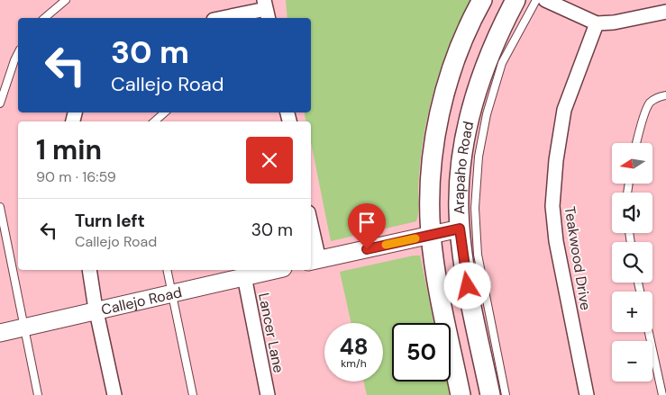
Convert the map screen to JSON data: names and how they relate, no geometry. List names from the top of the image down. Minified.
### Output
{"streets":{"main road":["Arapaho Road"],"street":["Teakwood Drive","Callejo Road","Lancer Lane"]},"crossings":[["Callejo Road","Lancer Lane"]],"north":"left","page":{"turn":["30 m","Callejo Road"],"heading":["1 min","90 m · 16:59"],"map_buttons":["+","−"],"list":[{"name":"Turn left","note":"Callejo Road","value":"30 m"}],"speed":"48 km/h","limit":"50"}}
